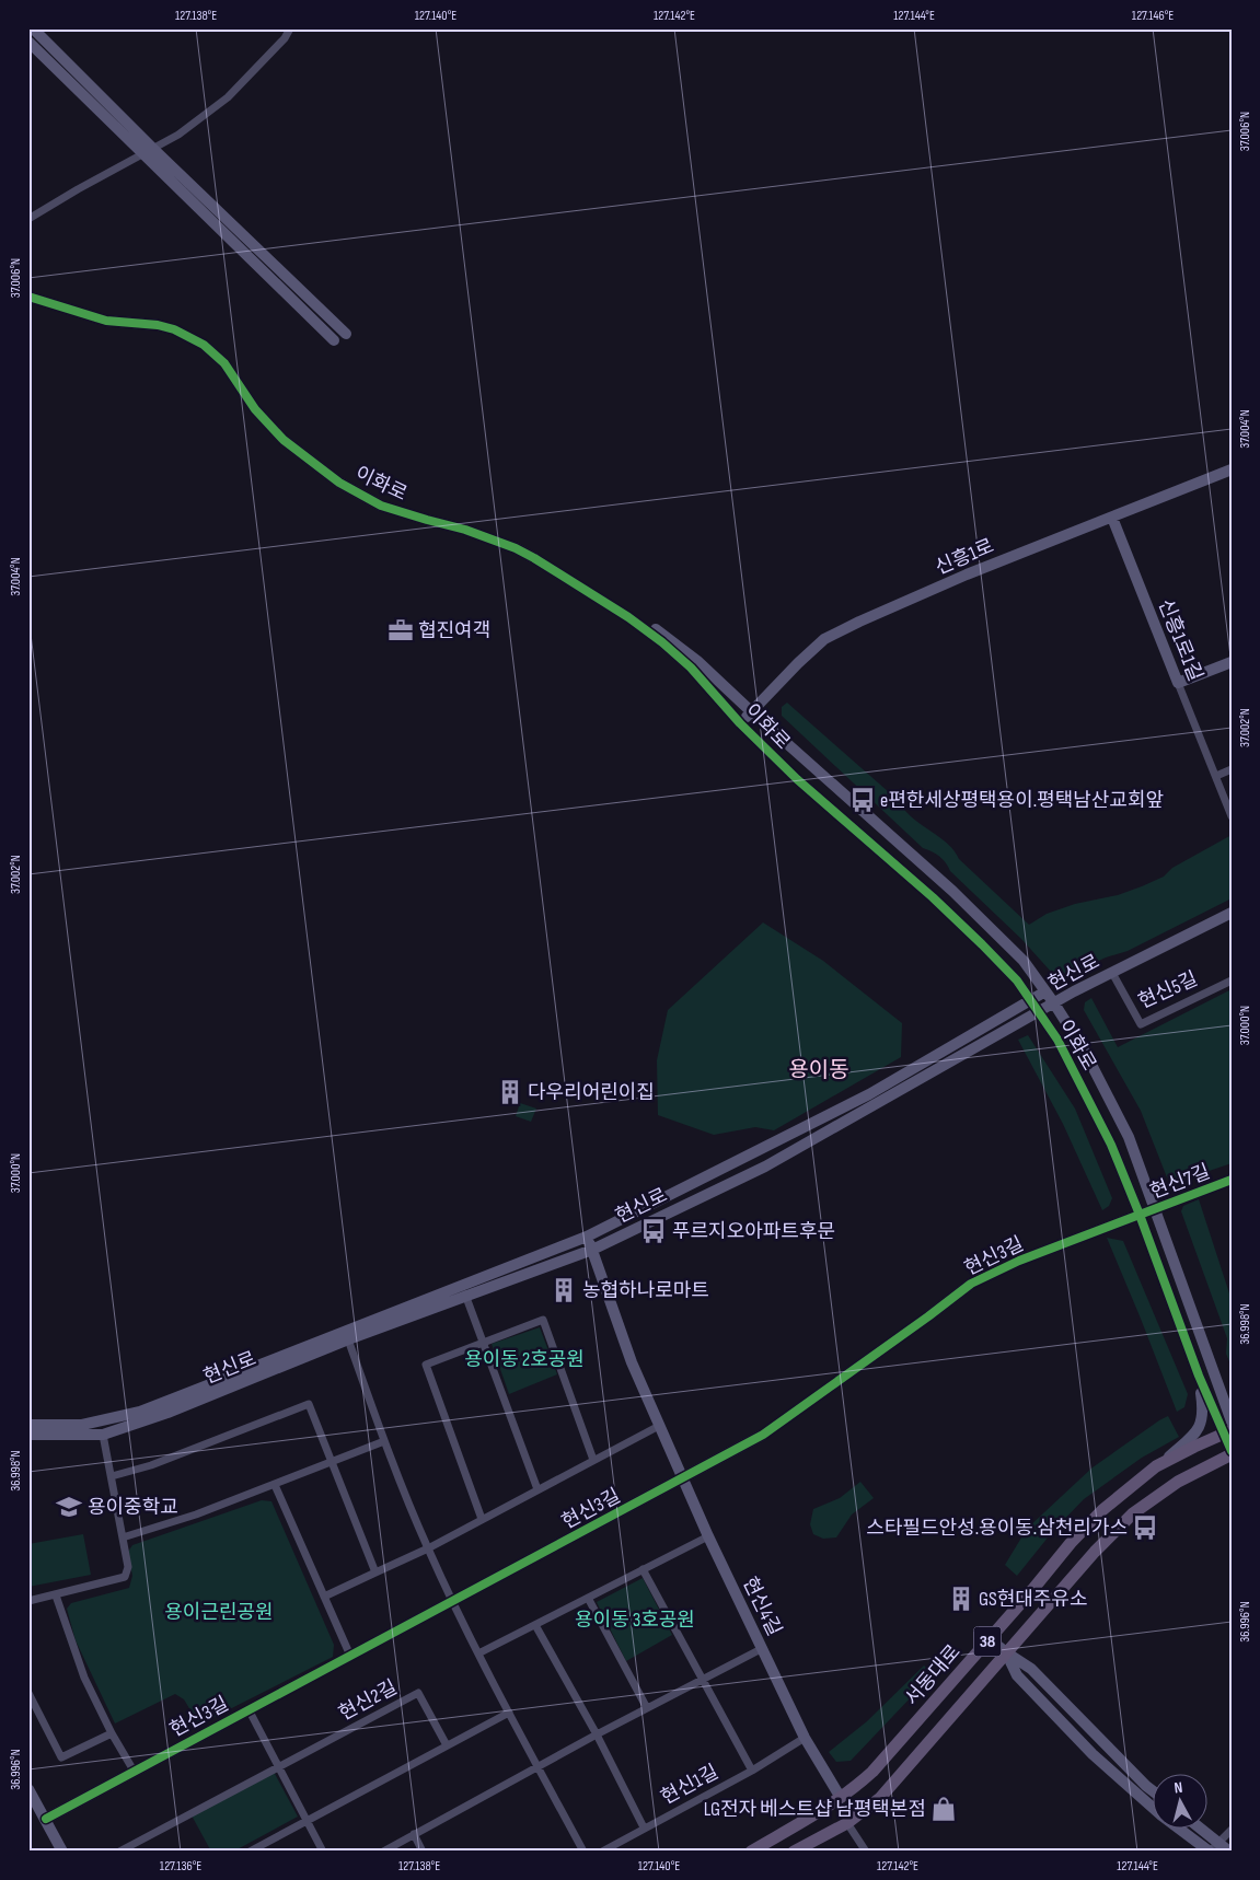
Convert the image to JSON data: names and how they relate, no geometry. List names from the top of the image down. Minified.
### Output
{"streets":{"main road":["38","서동대로"],"street":["이화로","신흥1로","신흥1로1길","현신로","현신5길","현신7길","현신3길","현신4길","현신2길","현신1길"]},"crossings":[["이화로","신흥1로"],["이화로","현신로"],["이화로","현신7길"],["이화로","현신3길"],["이화로","38"],["이화로","서동대로"],["신흥1로","신흥1로1길"],["현신로","현신5길"],["현신로","현신4길"],["현신7길","현신3길"],["현신3길","현신4길"],["현신4길","서동대로"],["현신4길","현신1길"]],"districts":["용이동"],"parks":["용이동 2호공원","용이근린공원","용이동 3호공원"],"places":{"office":["협진여객"],"bus stop":["e편한세상평택용이.평택남산교회앞","푸르지오아파트후문","스타필드안성.용이동.삼천리가스"],"building":["다우리어린이집","농협하나로마트","GS현대주유소"],"school or university":["용이중학교"],"shop":["LG전자 베스트샵 남평택본점"]},"north":"top","coordinates":["127.138°E","127.140°E","127.142°E","127.144°E","127.146°E","37.006°N","37.004°N","37.002°N","37.000°N","36.998°N","36.996°N","127.136°E"]}
